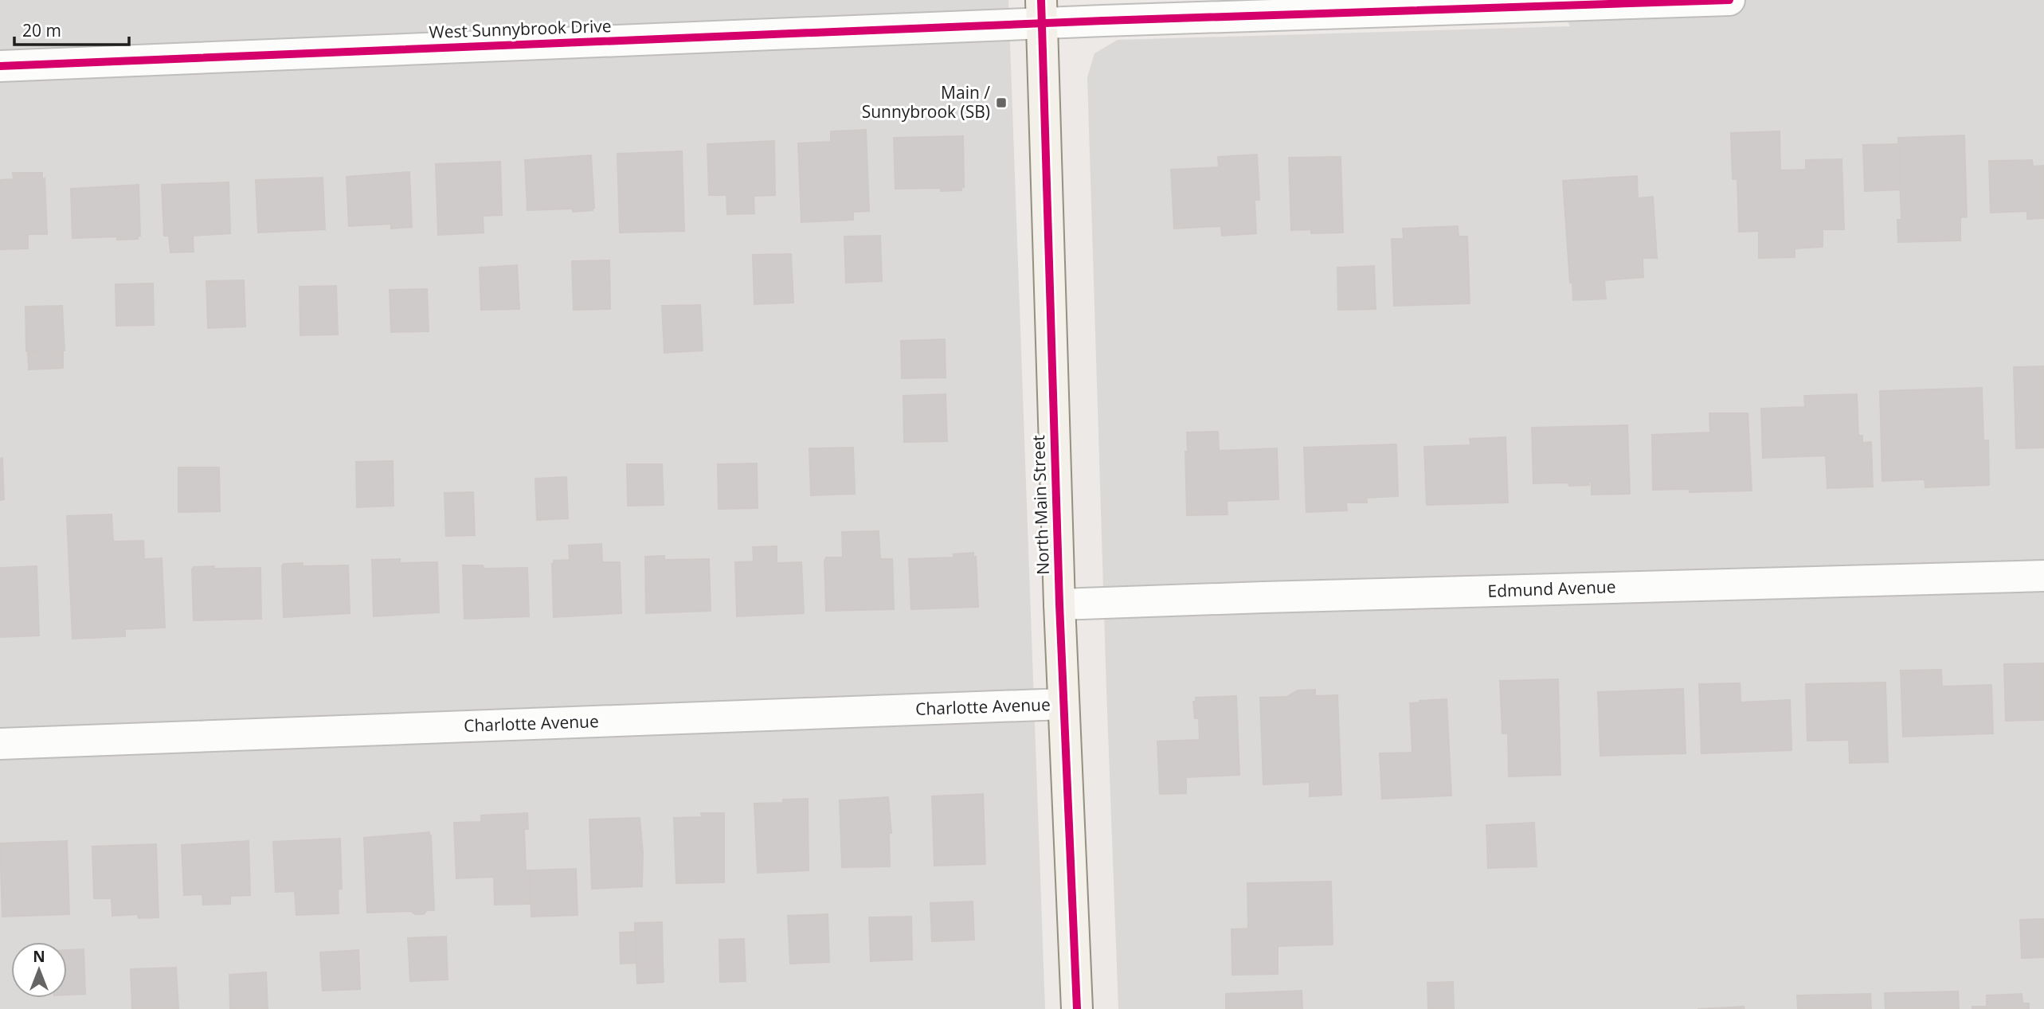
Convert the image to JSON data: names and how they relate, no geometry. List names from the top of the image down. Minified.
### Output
{"streets":{"main road":["North Main Street"],"street":["West Sunnybrook Drive","Edmund Avenue","Charlotte Avenue"]},"crossings":[["West Sunnybrook Drive","North Main Street"],["North Main Street","Edmund Avenue"],["North Main Street","Charlotte Avenue"]],"places":{"transit":["Main / Sunnybrook (SB)"]},"scale_bar":"20 m","north":"top"}
